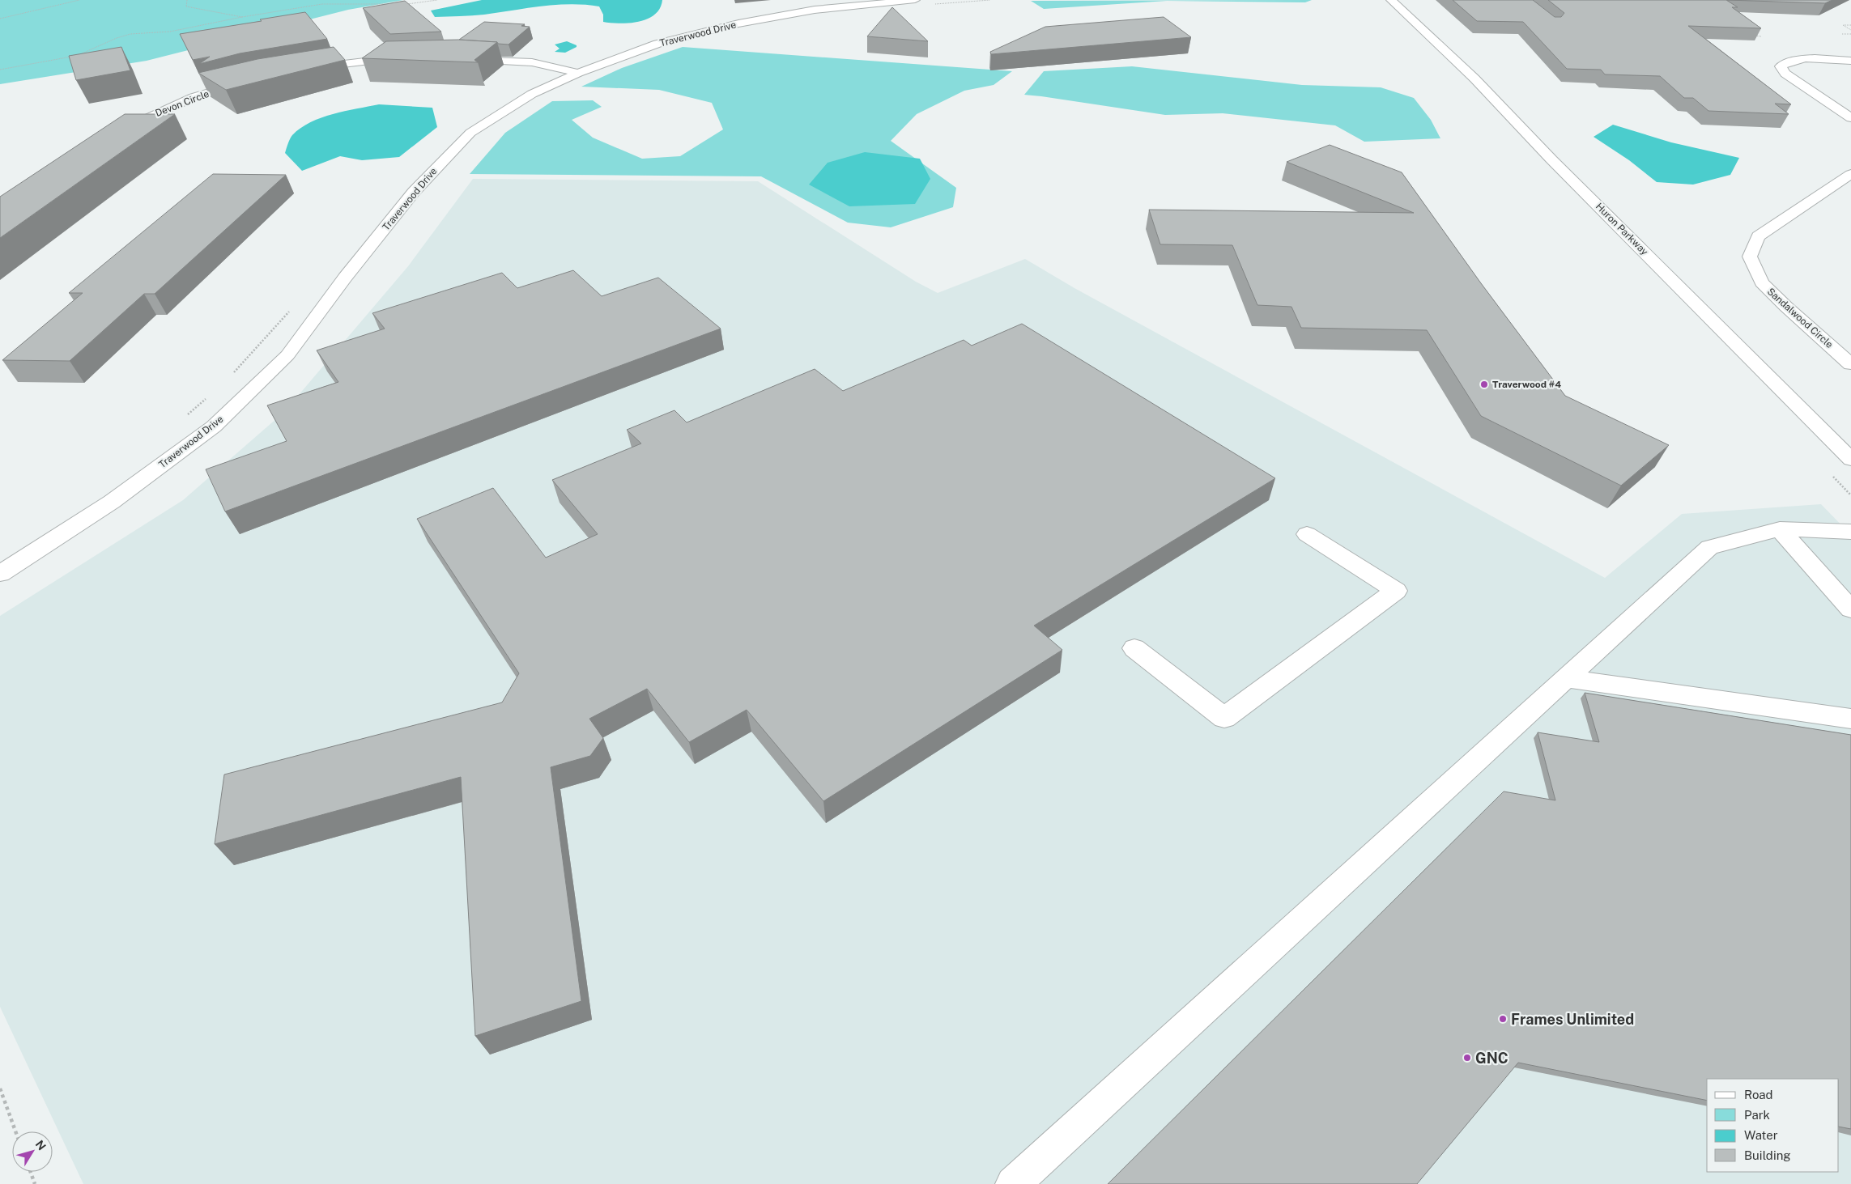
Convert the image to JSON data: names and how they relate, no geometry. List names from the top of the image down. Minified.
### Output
{"streets":{"street":["Traverwood Drive","Devon Circle","Huron Parkway","Sandalwood Circle"]},"places":["Traverwood #4","Frames Unlimited","GNC"],"legend":["Road","Park","Water","Building"],"north":"top right"}
